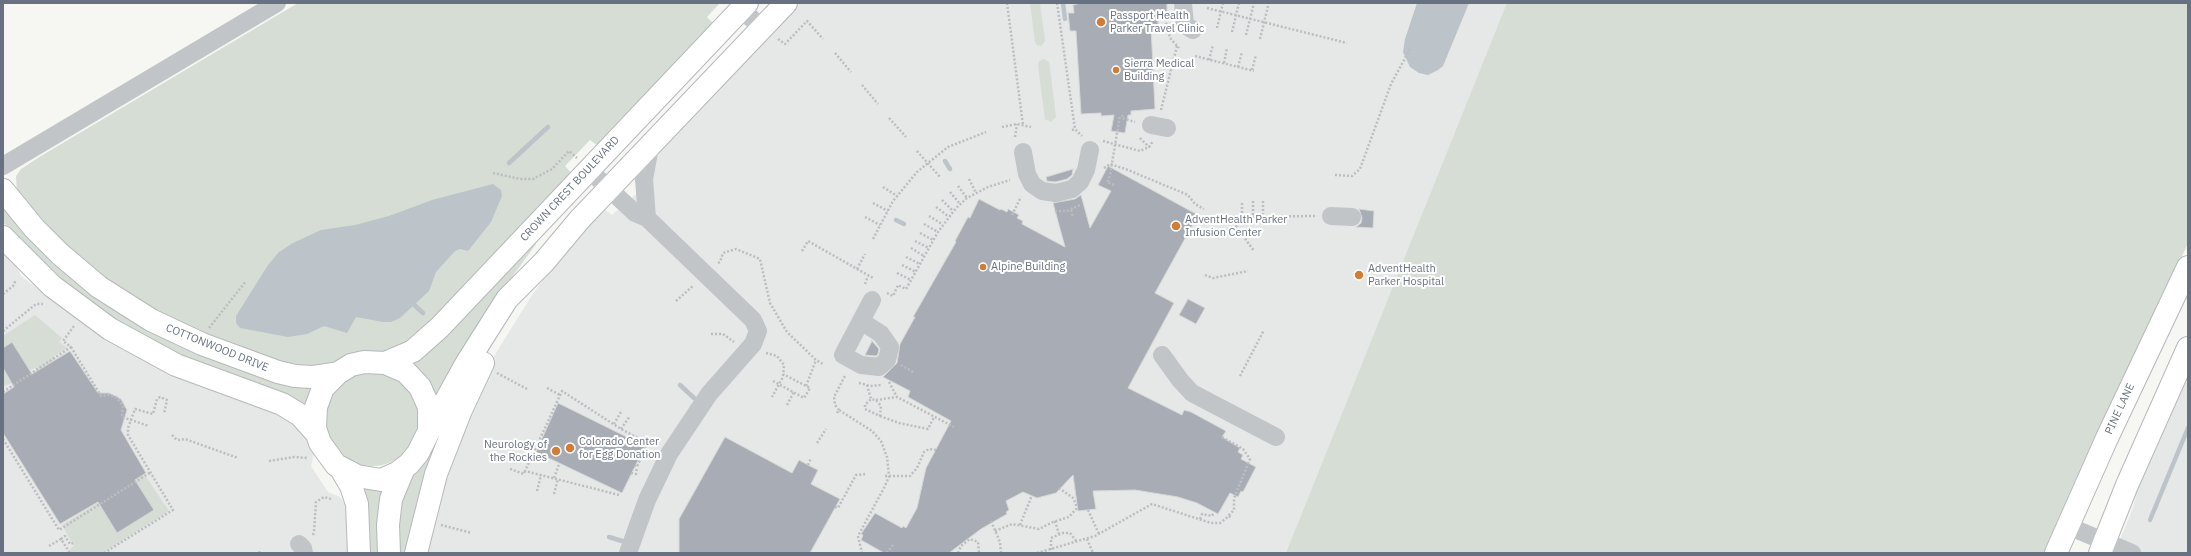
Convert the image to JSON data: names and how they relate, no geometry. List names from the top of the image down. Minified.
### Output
{"streets":{"main road":["CROWN CREST BOULEVARD","COTTONWOOD DRIVE","PINE LANE"]},"crossings":[["CROWN CREST BOULEVARD","COTTONWOOD DRIVE"]],"places":["Passport Health Parker Travel Clinic","Sierra Medical Building","AdventHealth Parker Infusion Center","Alpine Building","AdventHealth Parker Hospital","Colorado Center for Egg Donation","Neurology of the Rockies"]}
